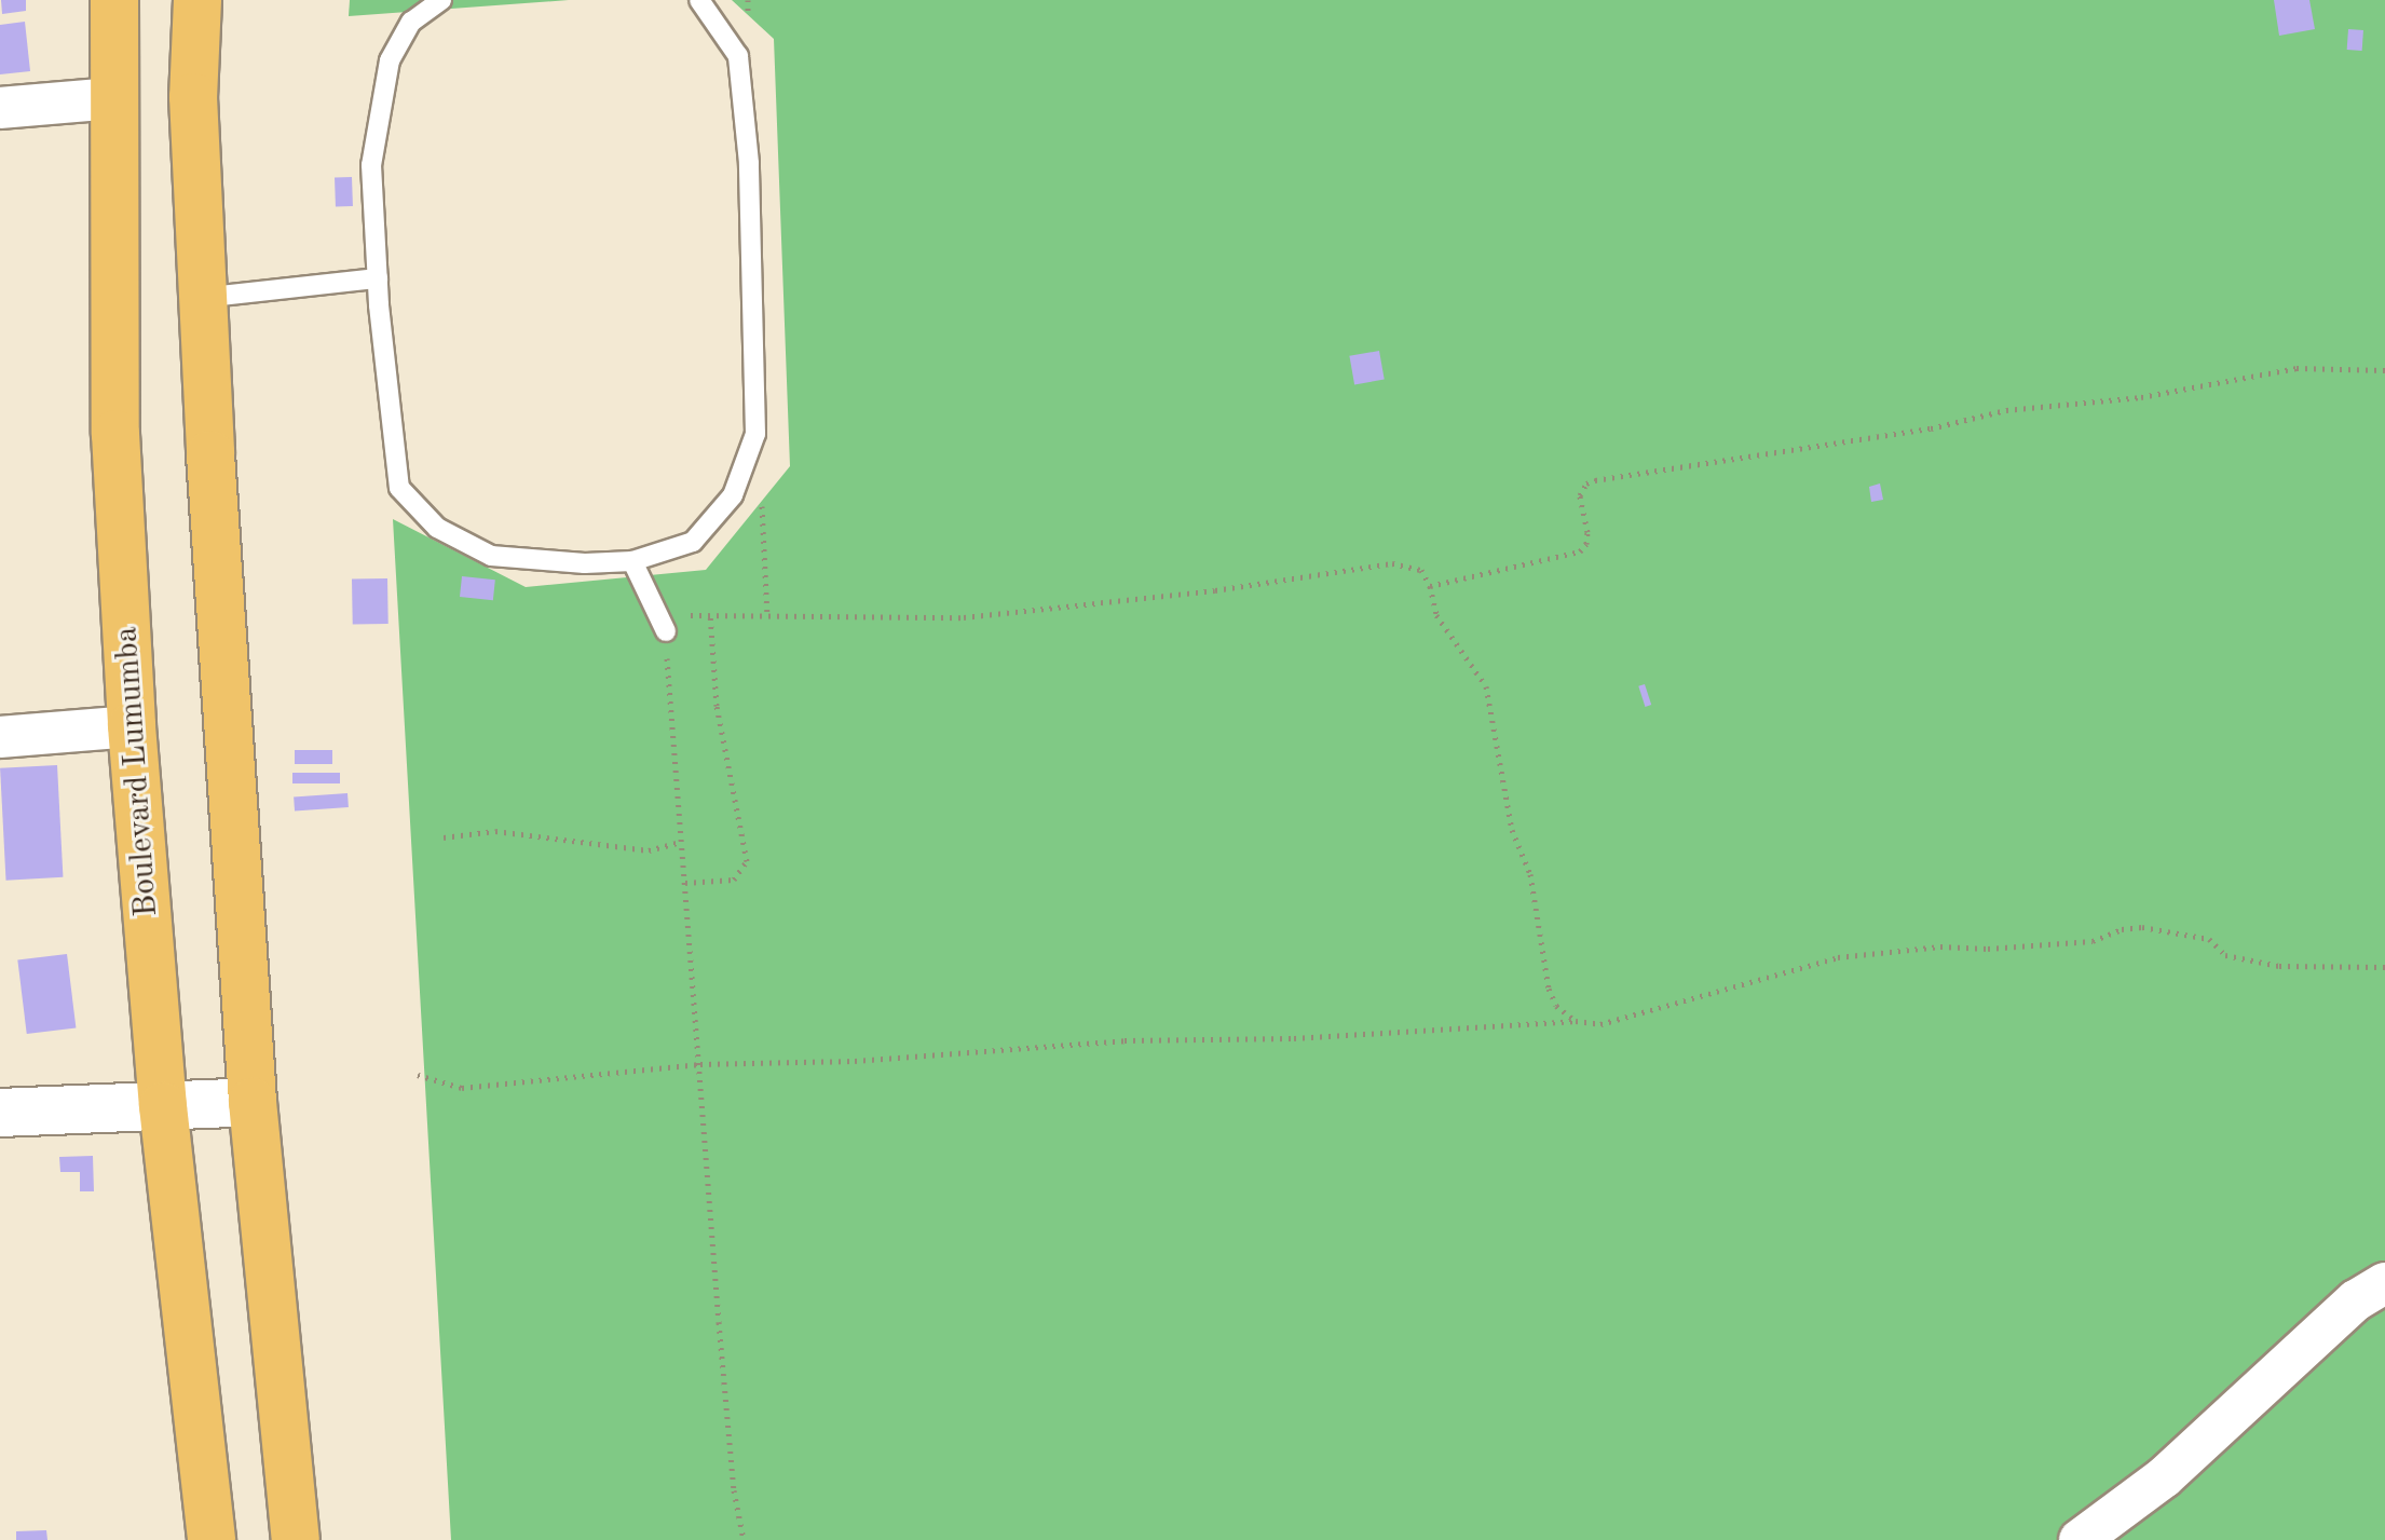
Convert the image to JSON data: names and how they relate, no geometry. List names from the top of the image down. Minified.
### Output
{"streets":{"highway":["Boulevard Lumumba"]}}
